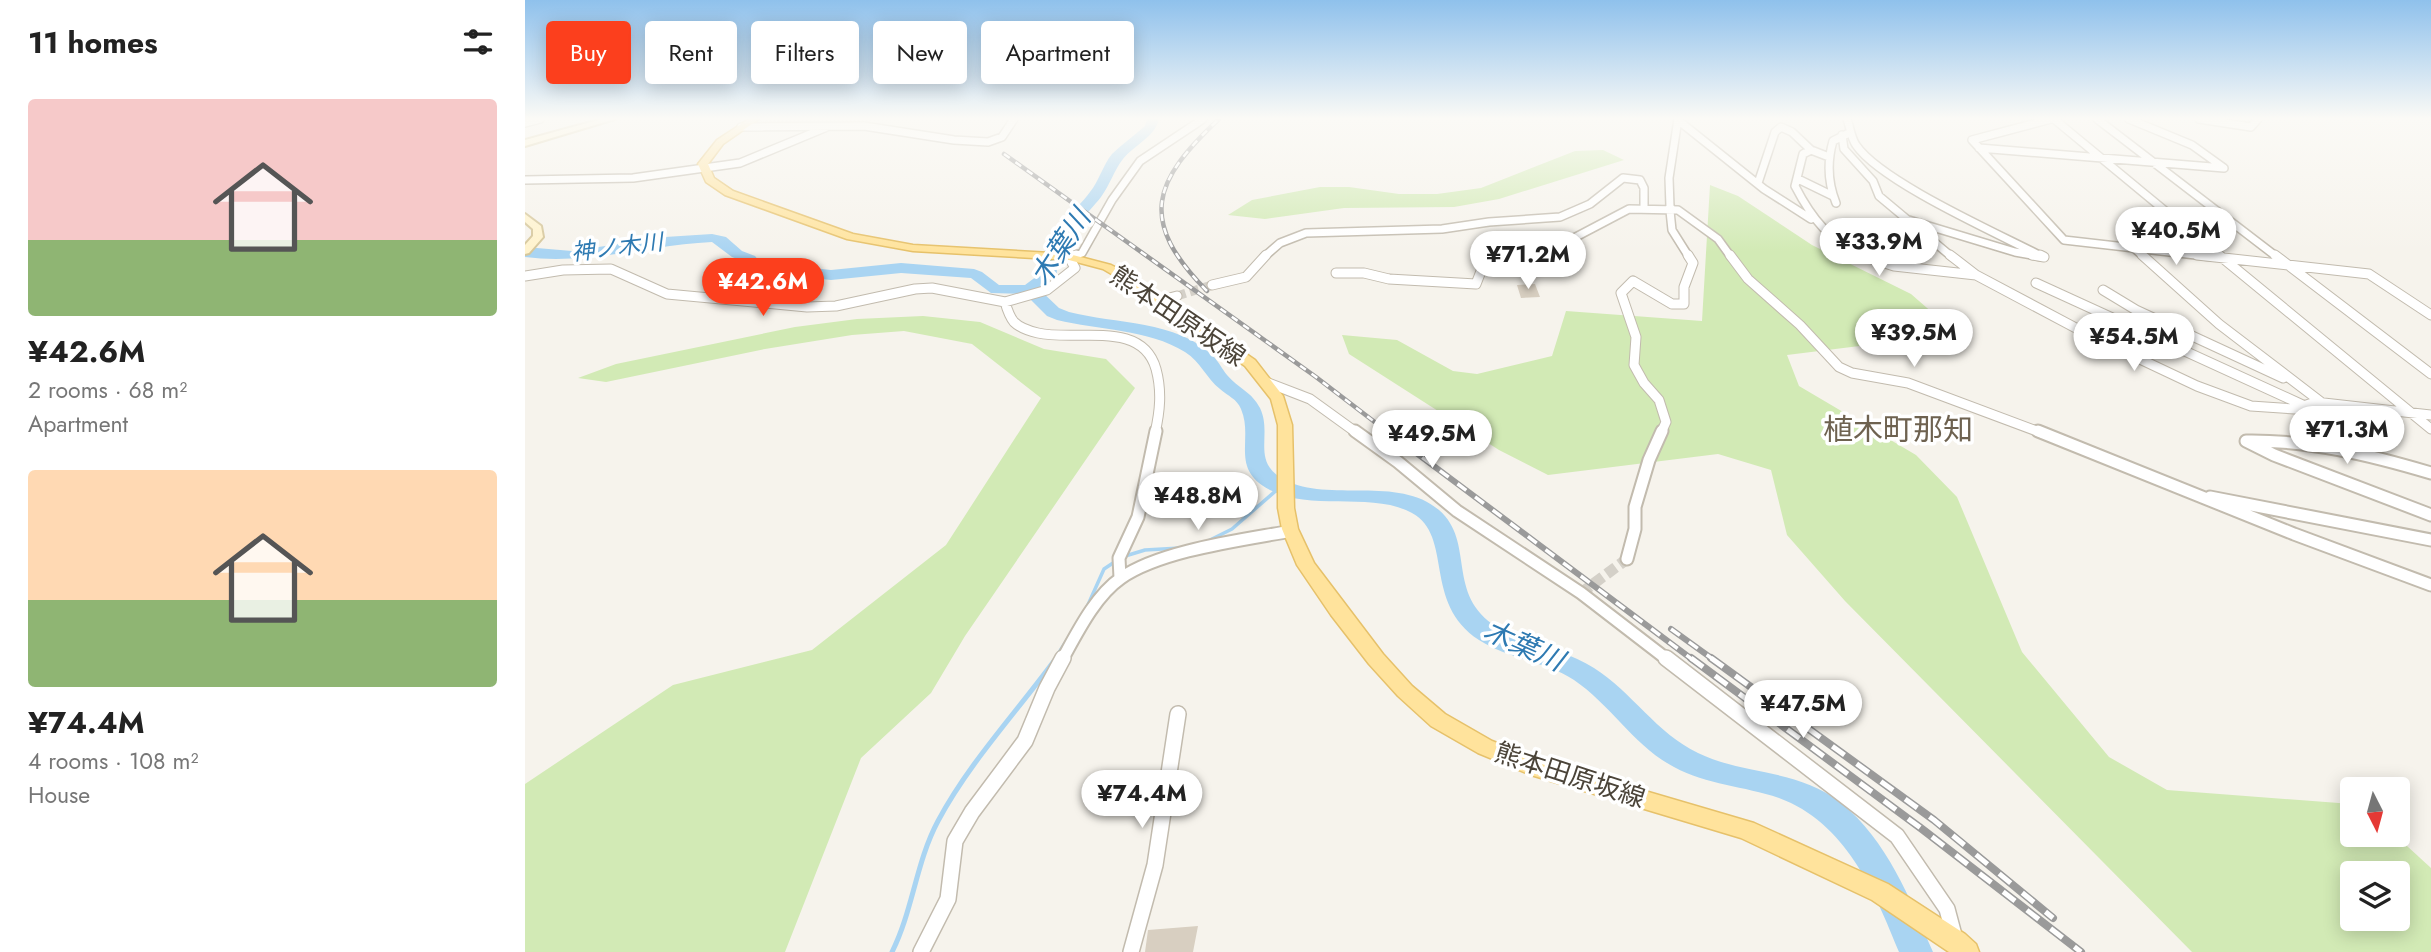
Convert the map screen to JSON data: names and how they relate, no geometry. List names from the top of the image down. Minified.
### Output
{"streets":{"main road":["熊本田原坂線"]},"districts":["植木町那知"],"water":["神ノ木川","木葉川"],"north":"bottom","page":{"heading":"11 homes","chip":["Buy","Rent","Filters","New","Apartment"],"list":[{"name":"¥42.6M","note":"2 rooms · 68 m² · Apartment"},{"name":"¥74.4M","note":"4 rooms · 108 m² · House"}],"price":["¥40.5M","¥33.9M","¥71.2M","¥42.6M","¥39.5M","¥54.5M","¥71.3M","¥49.5M","¥48.8M","¥47.5M","¥74.4M"]}}
